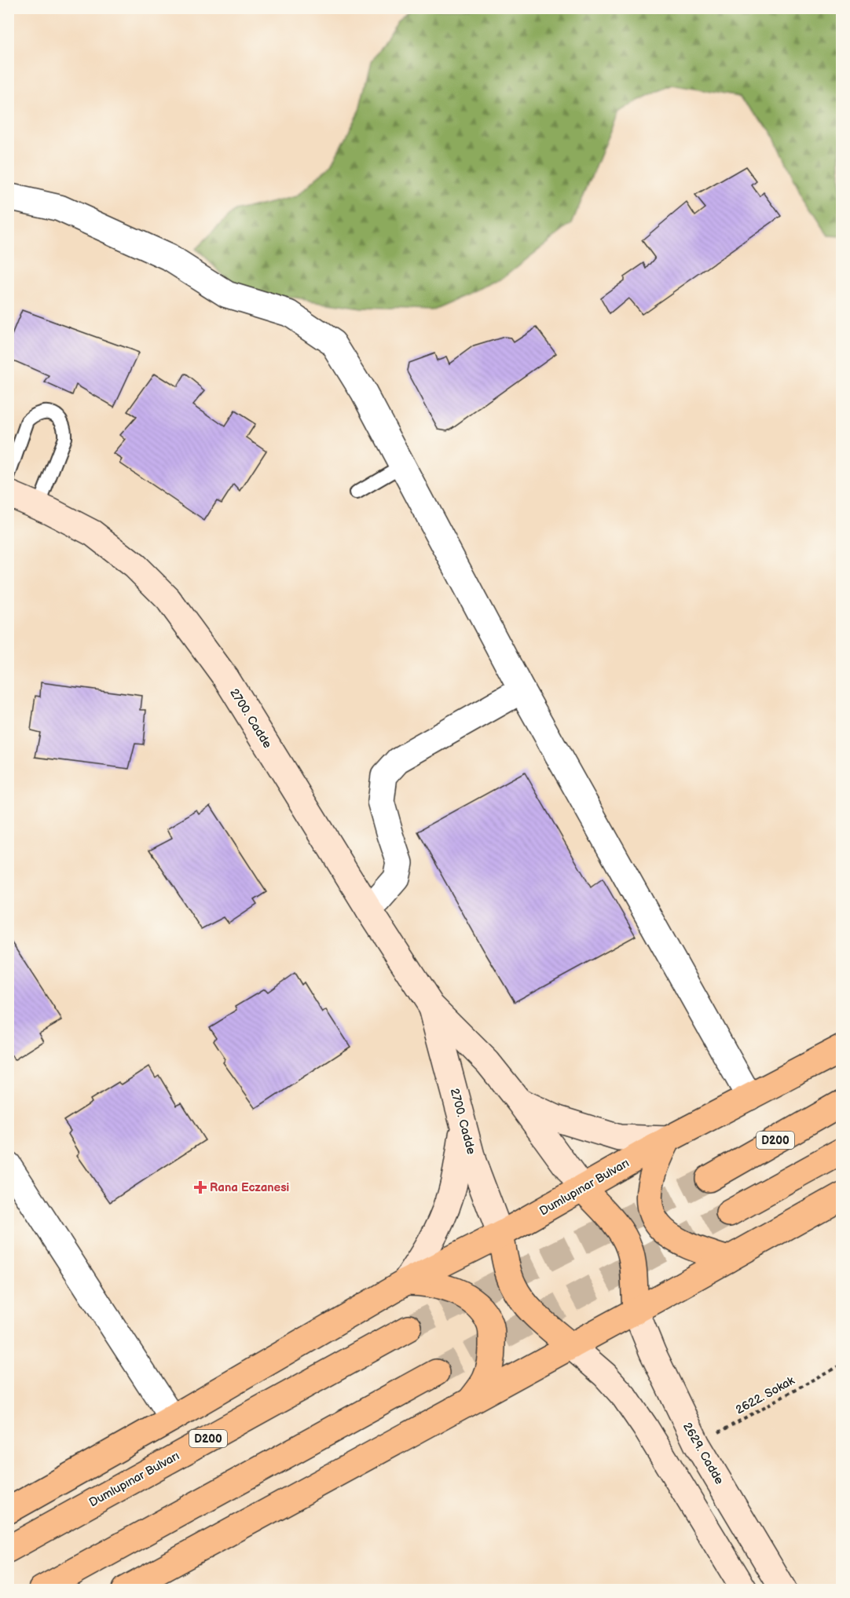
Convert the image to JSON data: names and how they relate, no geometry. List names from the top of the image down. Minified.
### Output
{"streets":{"highway":["D200","Dumlupınar Bulvarı"],"street":["2700. Cadde","2629. Cadde"],"path":["2622. Sokak"]},"crossings":[["2700. Cadde","Dumlupınar Bulvarı"],["2700. Cadde","2629. Cadde"],["Dumlupınar Bulvarı","2629. Cadde"],["2622. Sokak","2629. Cadde"]],"places":{"health":["Rana Eczanesi"]}}
